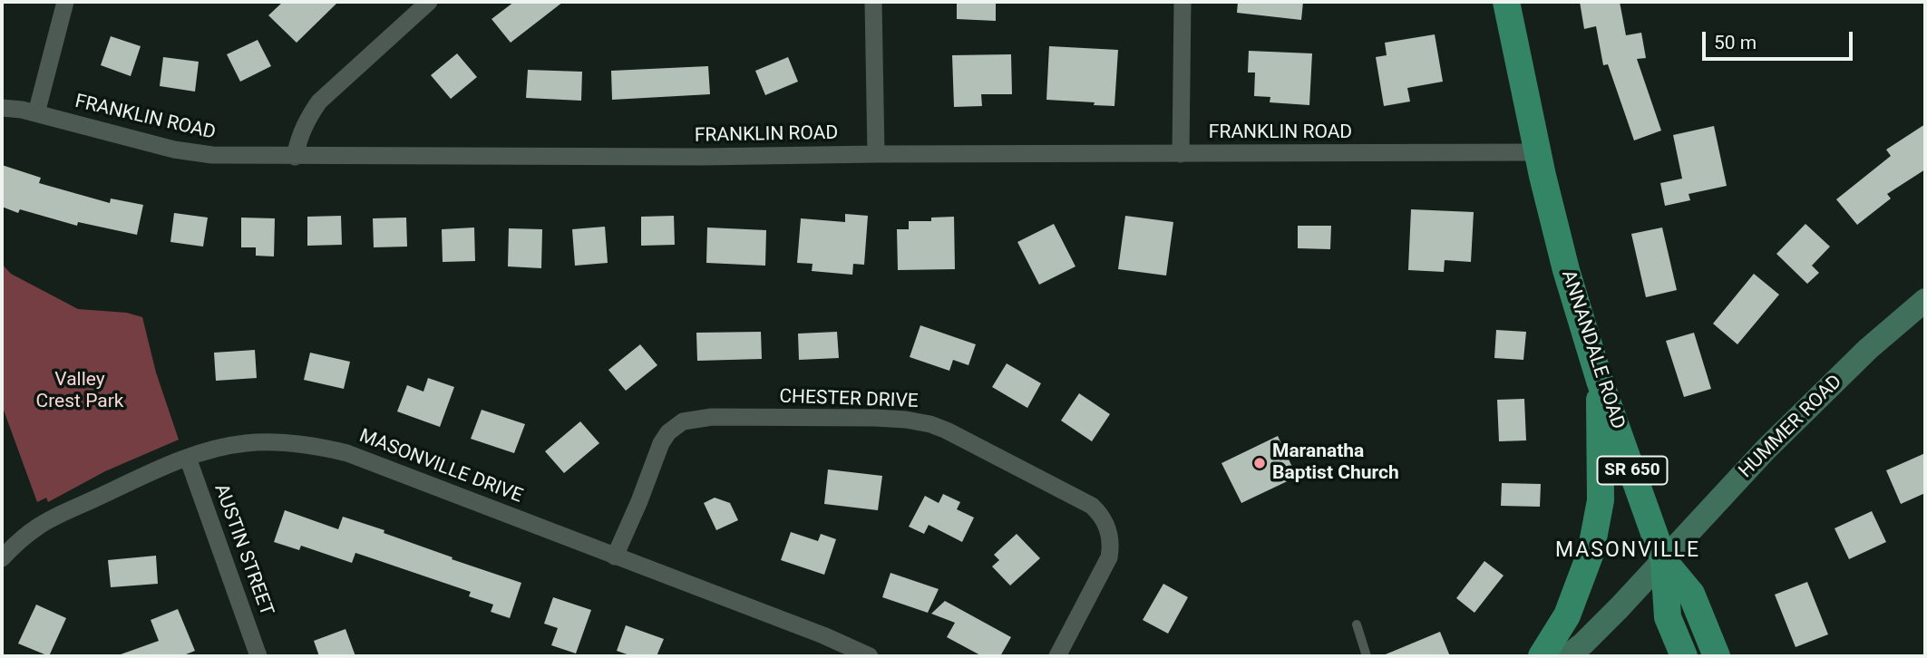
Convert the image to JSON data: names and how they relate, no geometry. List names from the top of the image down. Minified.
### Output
{"streets":{"main road":["ANNANDALE ROAD","HUMMER ROAD","SR 650"],"street":["FRANKLIN ROAD","CHESTER DRIVE","MASONVILLE DRIVE","AUSTIN STREET"]},"crossings":[["FRANKLIN ROAD","ANNANDALE ROAD"],["ANNANDALE ROAD","HUMMER ROAD"],["ANNANDALE ROAD","SR 650"],["CHESTER DRIVE","MASONVILLE DRIVE"],["HUMMER ROAD","SR 650"],["MASONVILLE DRIVE","AUSTIN STREET"]],"districts":["MASONVILLE"],"parks":["Valley Crest Park"],"places":["Maranatha Baptist Church"],"scale_bar":"50 m"}
